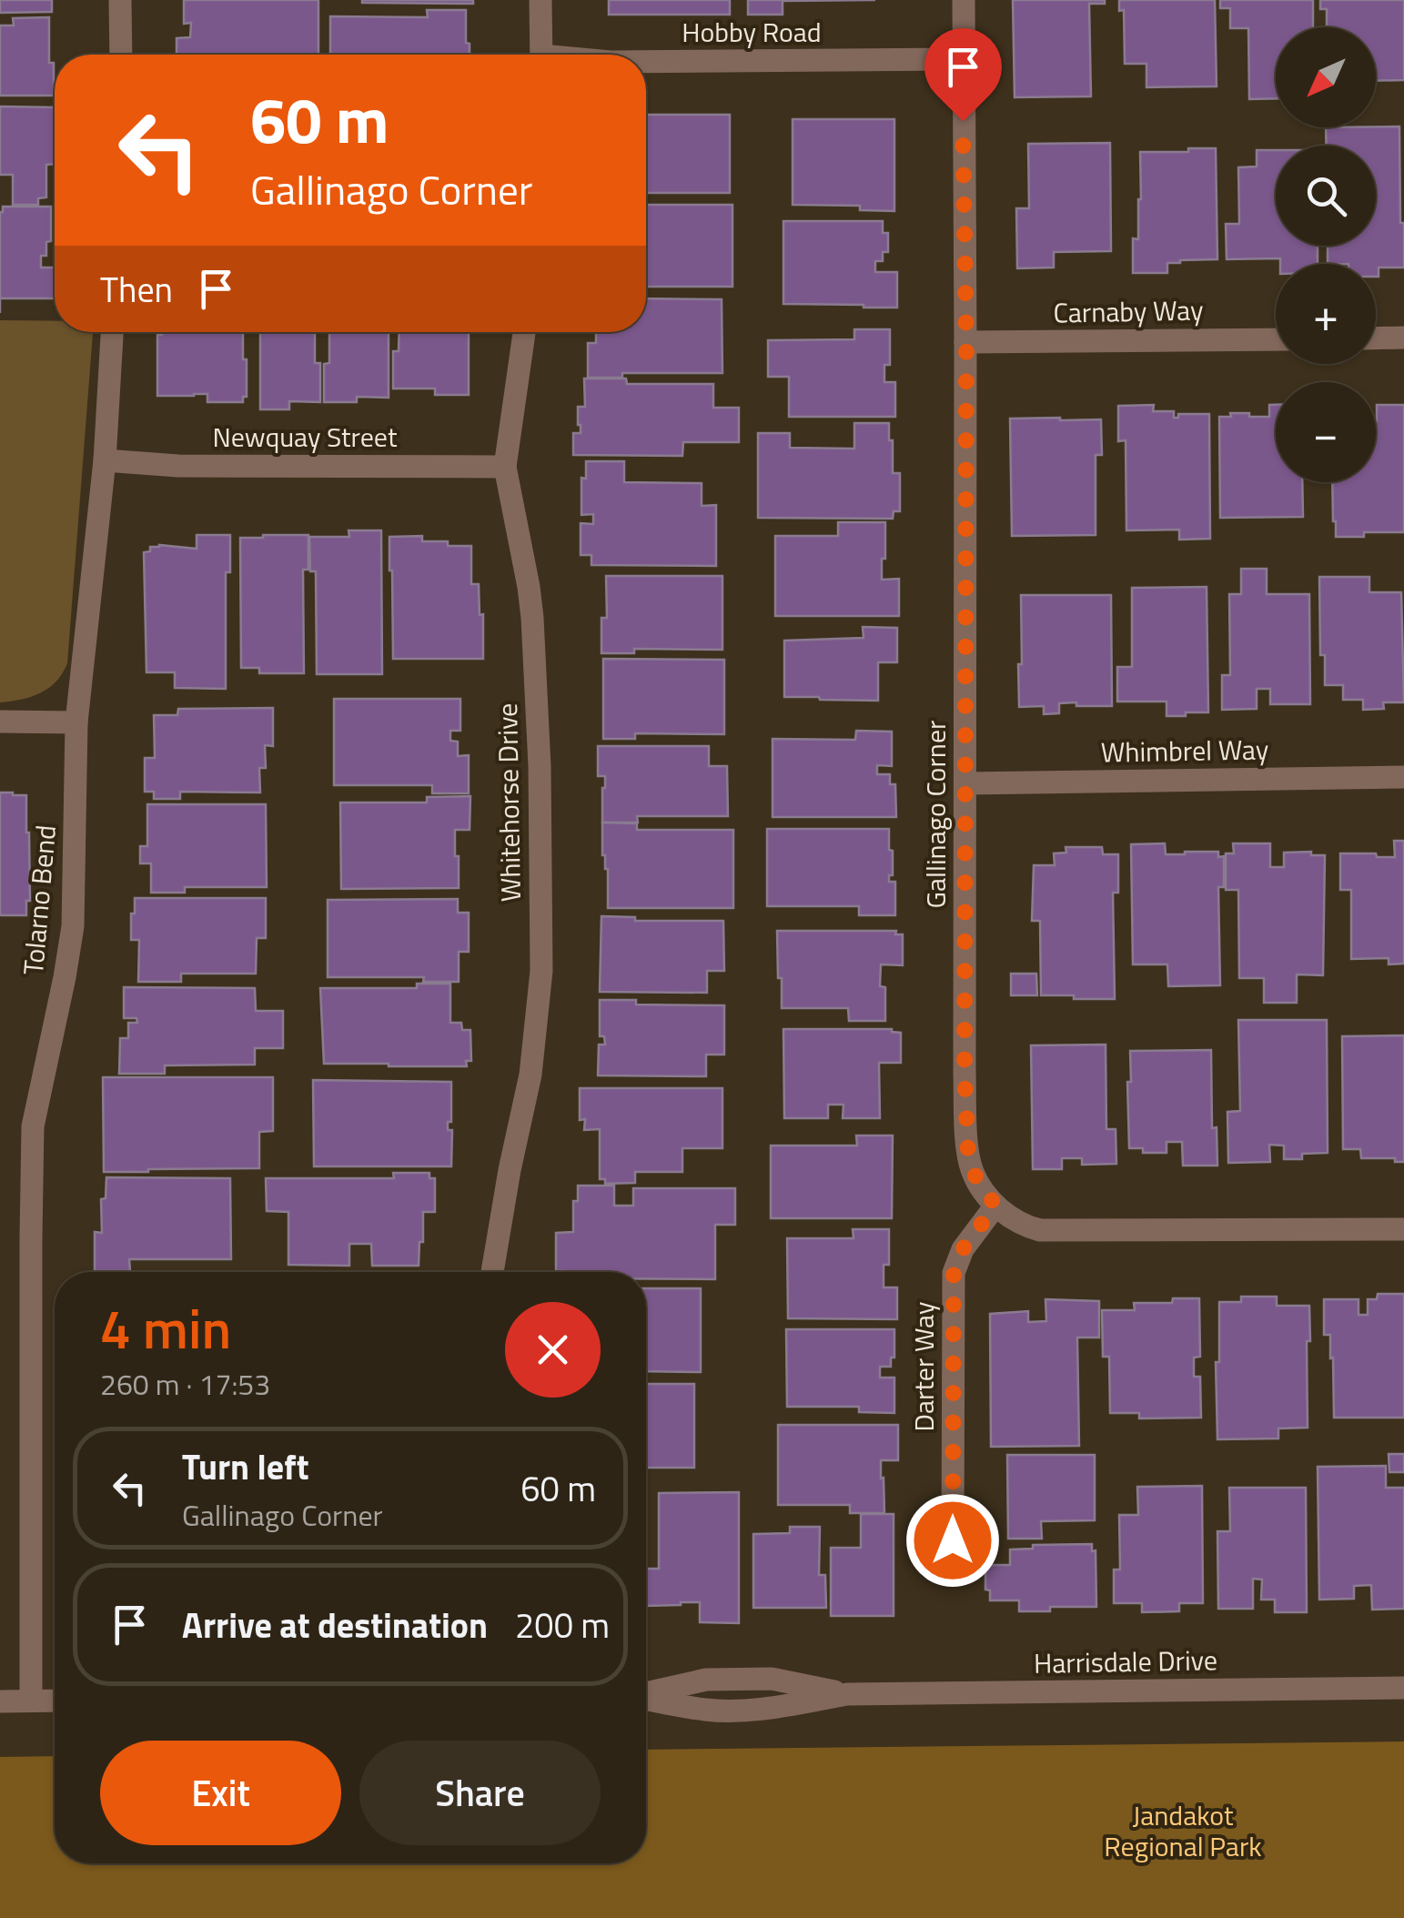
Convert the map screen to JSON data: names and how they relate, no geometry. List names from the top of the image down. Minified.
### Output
{"streets":{"street":["Hobby Road","Carnaby Way","Newquay Street","Whimbrel Way","Whitehorse Drive","Gallinago Corner","Tolarno Bend","Darter Way","Harrisdale Drive"]},"crossings":[["Hobby Road","Gallinago Corner"],["Carnaby Way","Gallinago Corner"],["Newquay Street","Whitehorse Drive"],["Newquay Street","Tolarno Bend"],["Whimbrel Way","Gallinago Corner"],["Gallinago Corner","Darter Way"]],"parks":["Jandakot Regional Park"],"north":"bottom left","page":{"map_buttons":["+","−"],"turn":["60 m","Gallinago Corner"],"then":"Then","heading":["4 min","260 m · 17:53"],"list":[{"name":"Turn left","note":"Gallinago Corner","value":"60 m"},{"name":"Arrive at destination","value":"200 m"}],"buttons":["Exit","Share"]}}
